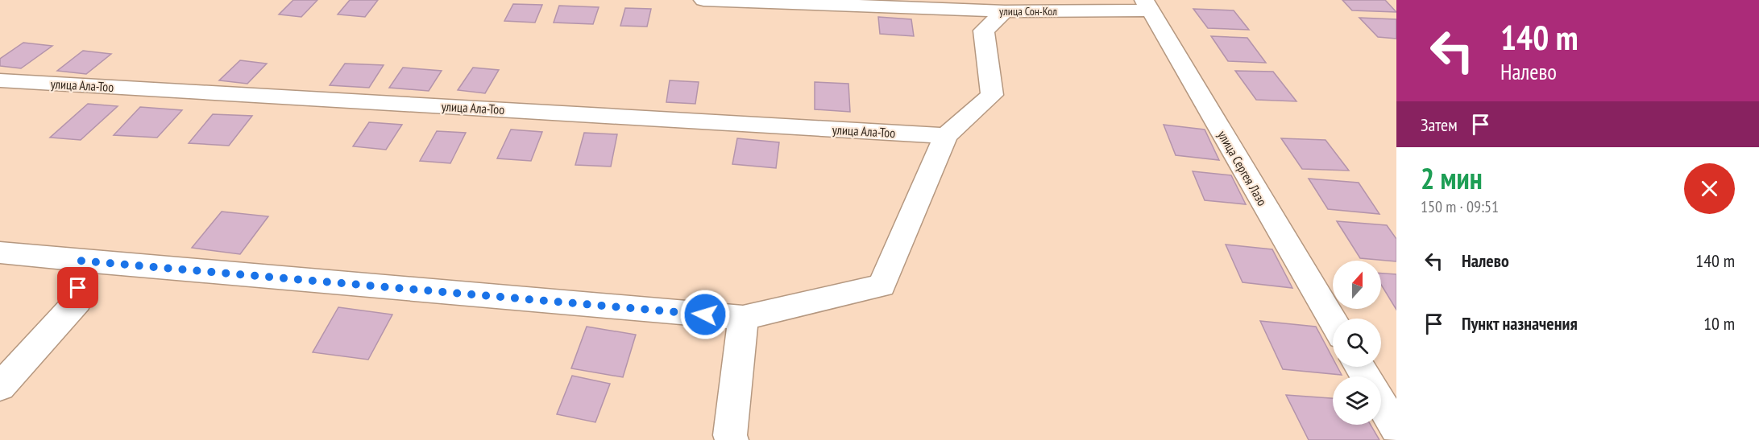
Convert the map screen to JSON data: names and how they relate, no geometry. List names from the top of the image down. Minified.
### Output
{"streets":{"street":["улица Сон-Кол","улица Ала-Тоо","улица Сергея Лазо"]},"crossings":[["улица Сон-Кол","улица Сергея Лазо"]],"north":"top","page":{"turn":["140 m","Налево"],"then":"Затем","heading":["2 мин","150 m · 09:51"],"list":[{"name":"Налево","value":"140 m"},{"name":"Пункт назначения","value":"10 m"}]}}
